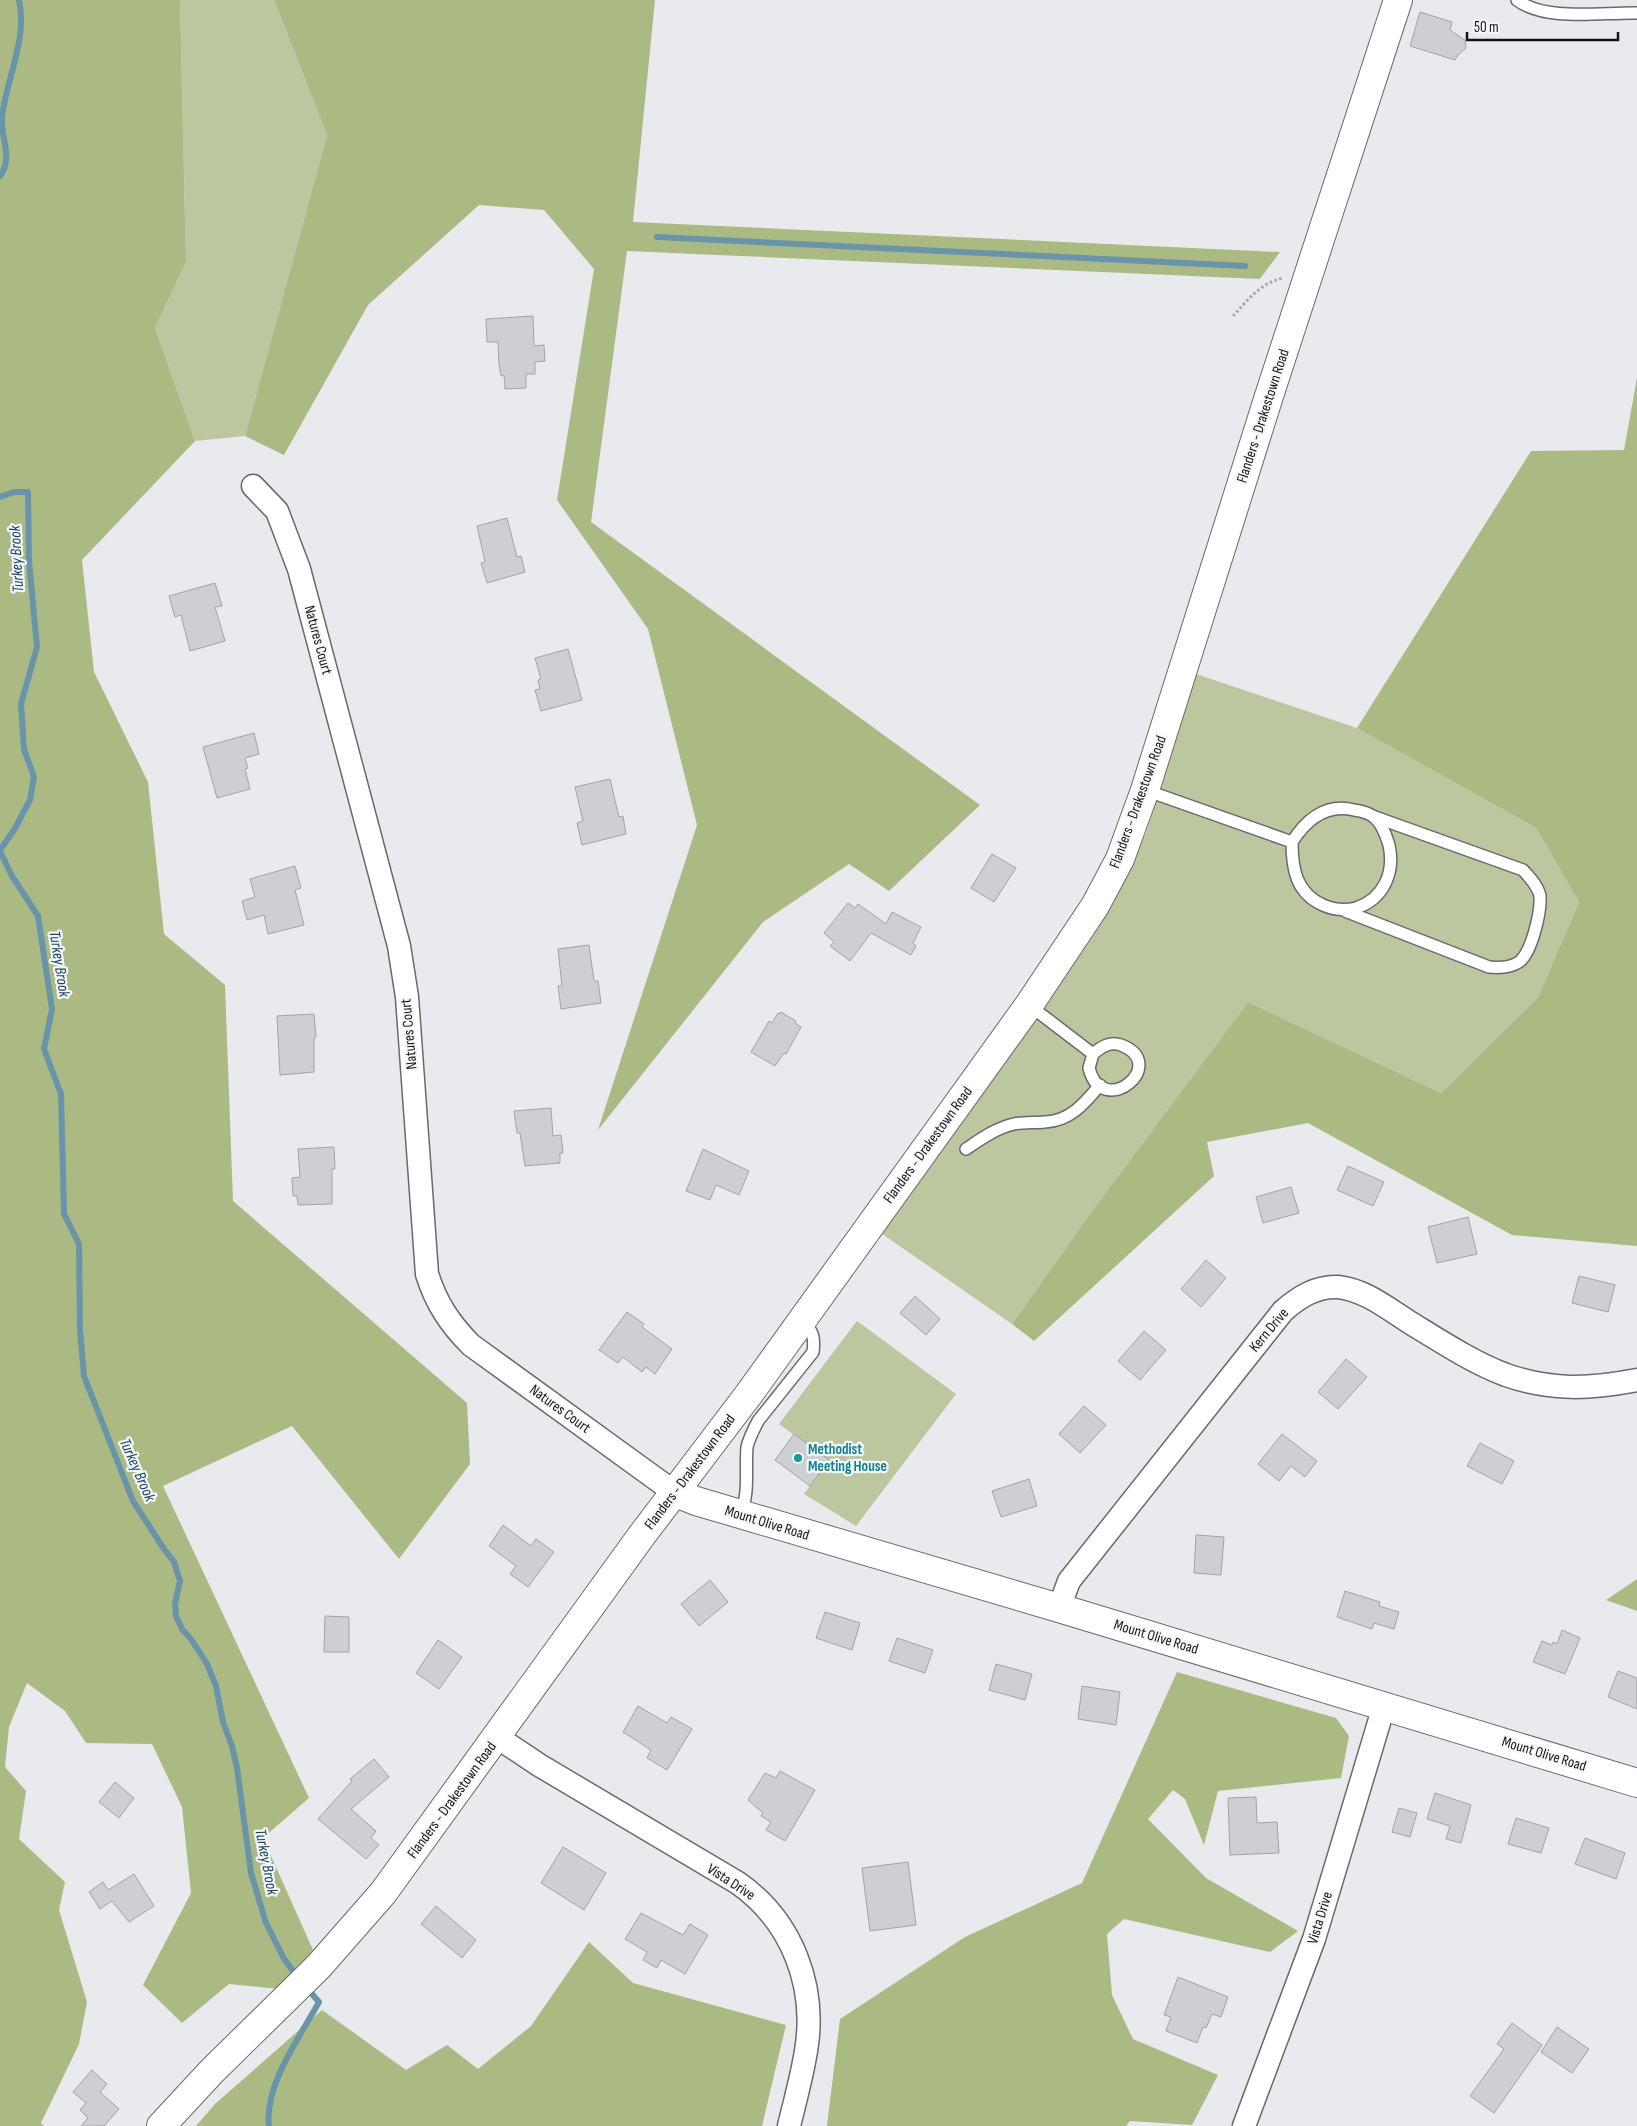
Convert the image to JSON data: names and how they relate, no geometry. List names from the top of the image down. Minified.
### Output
{"streets":{"street":["Flanders - Drakestown Road","Natures Court","Kern Drive","Mount Olive Road","Vista Drive"]},"crossings":[["Flanders - Drakestown Road","Natures Court"],["Flanders - Drakestown Road","Mount Olive Road"],["Flanders - Drakestown Road","Vista Drive"],["Natures Court","Mount Olive Road"],["Kern Drive","Mount Olive Road"],["Mount Olive Road","Vista Drive"]],"water":["Turkey Brook"],"places":["Methodist Meeting House"],"scale_bar":"50 m"}
